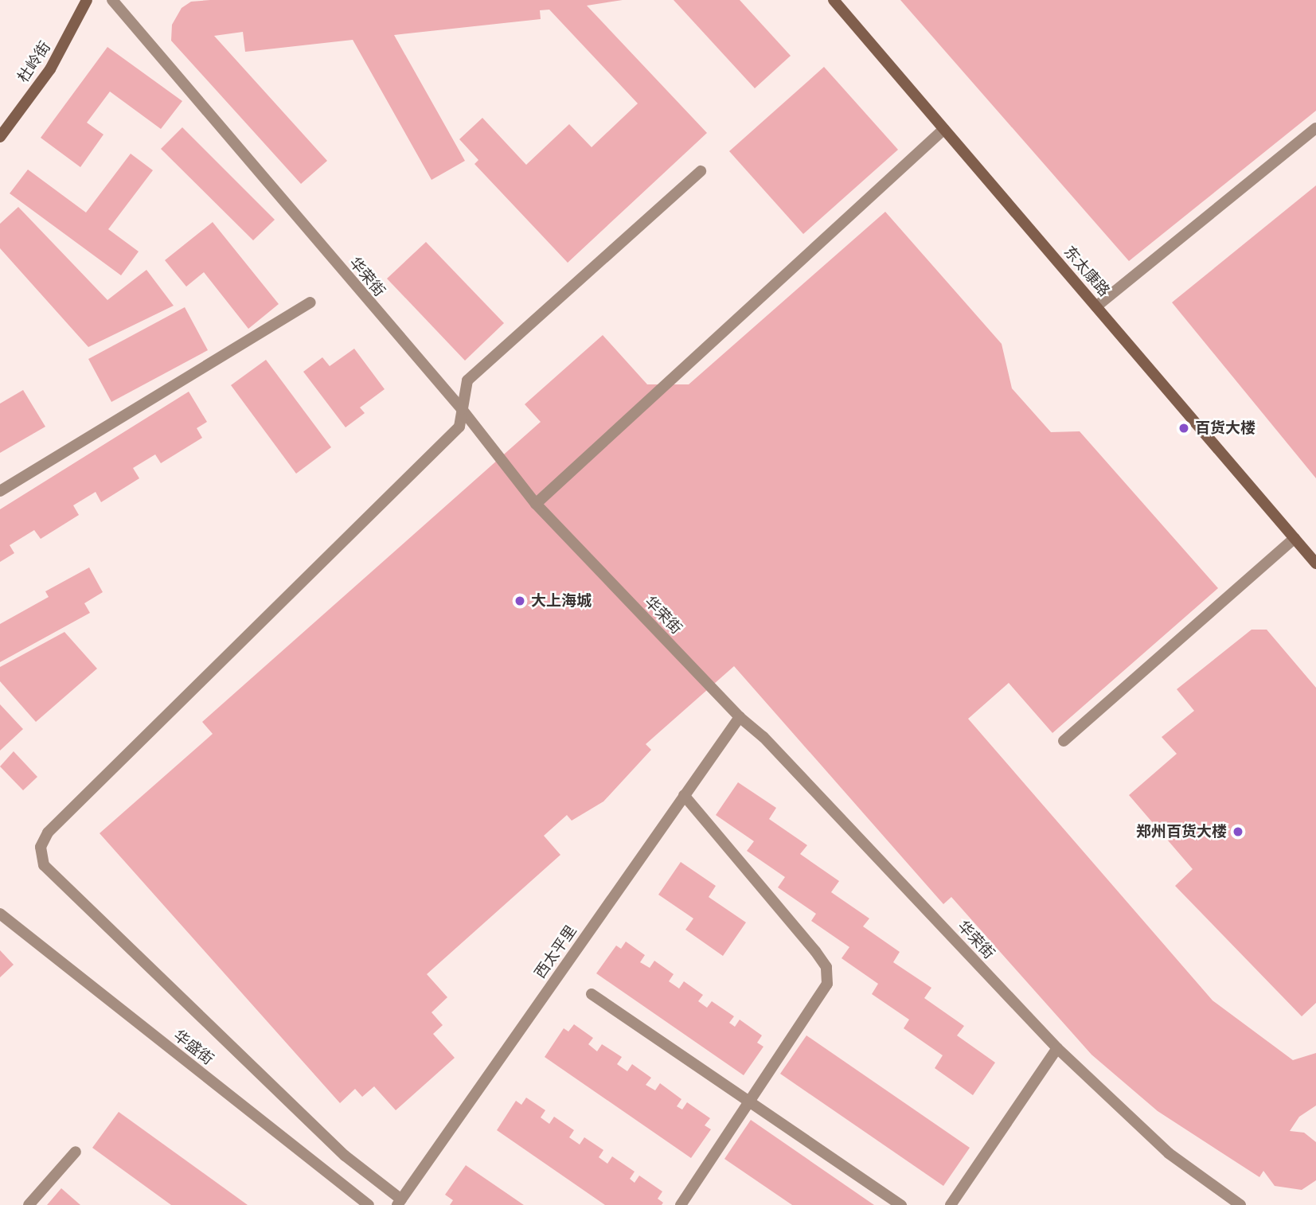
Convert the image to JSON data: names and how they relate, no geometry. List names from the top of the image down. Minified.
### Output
{"streets":{"street":["杜岭街","东太康路","华荣街","西太平里","华盛街"]},"crossings":[["华荣街","西太平里"]],"places":["百货大楼","大上海城","郑州百货大楼"]}
